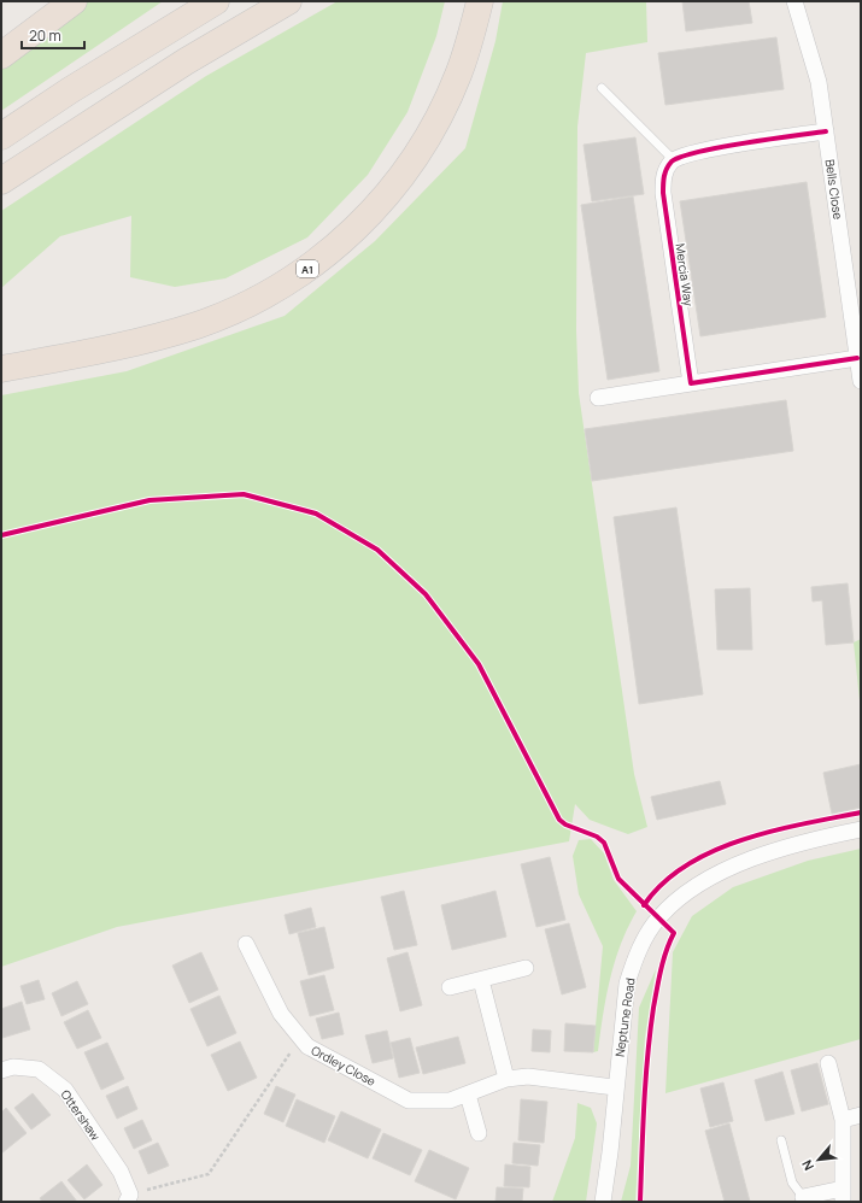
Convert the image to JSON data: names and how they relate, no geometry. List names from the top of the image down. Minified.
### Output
{"streets":{"highway":["A1"],"street":["Bells Close","Mercia Way","Neptune Road","Ordley Close","Ottershaw"]},"crossings":[["Neptune Road","Ordley Close"]],"scale_bar":"20 m","north":"bottom left"}
